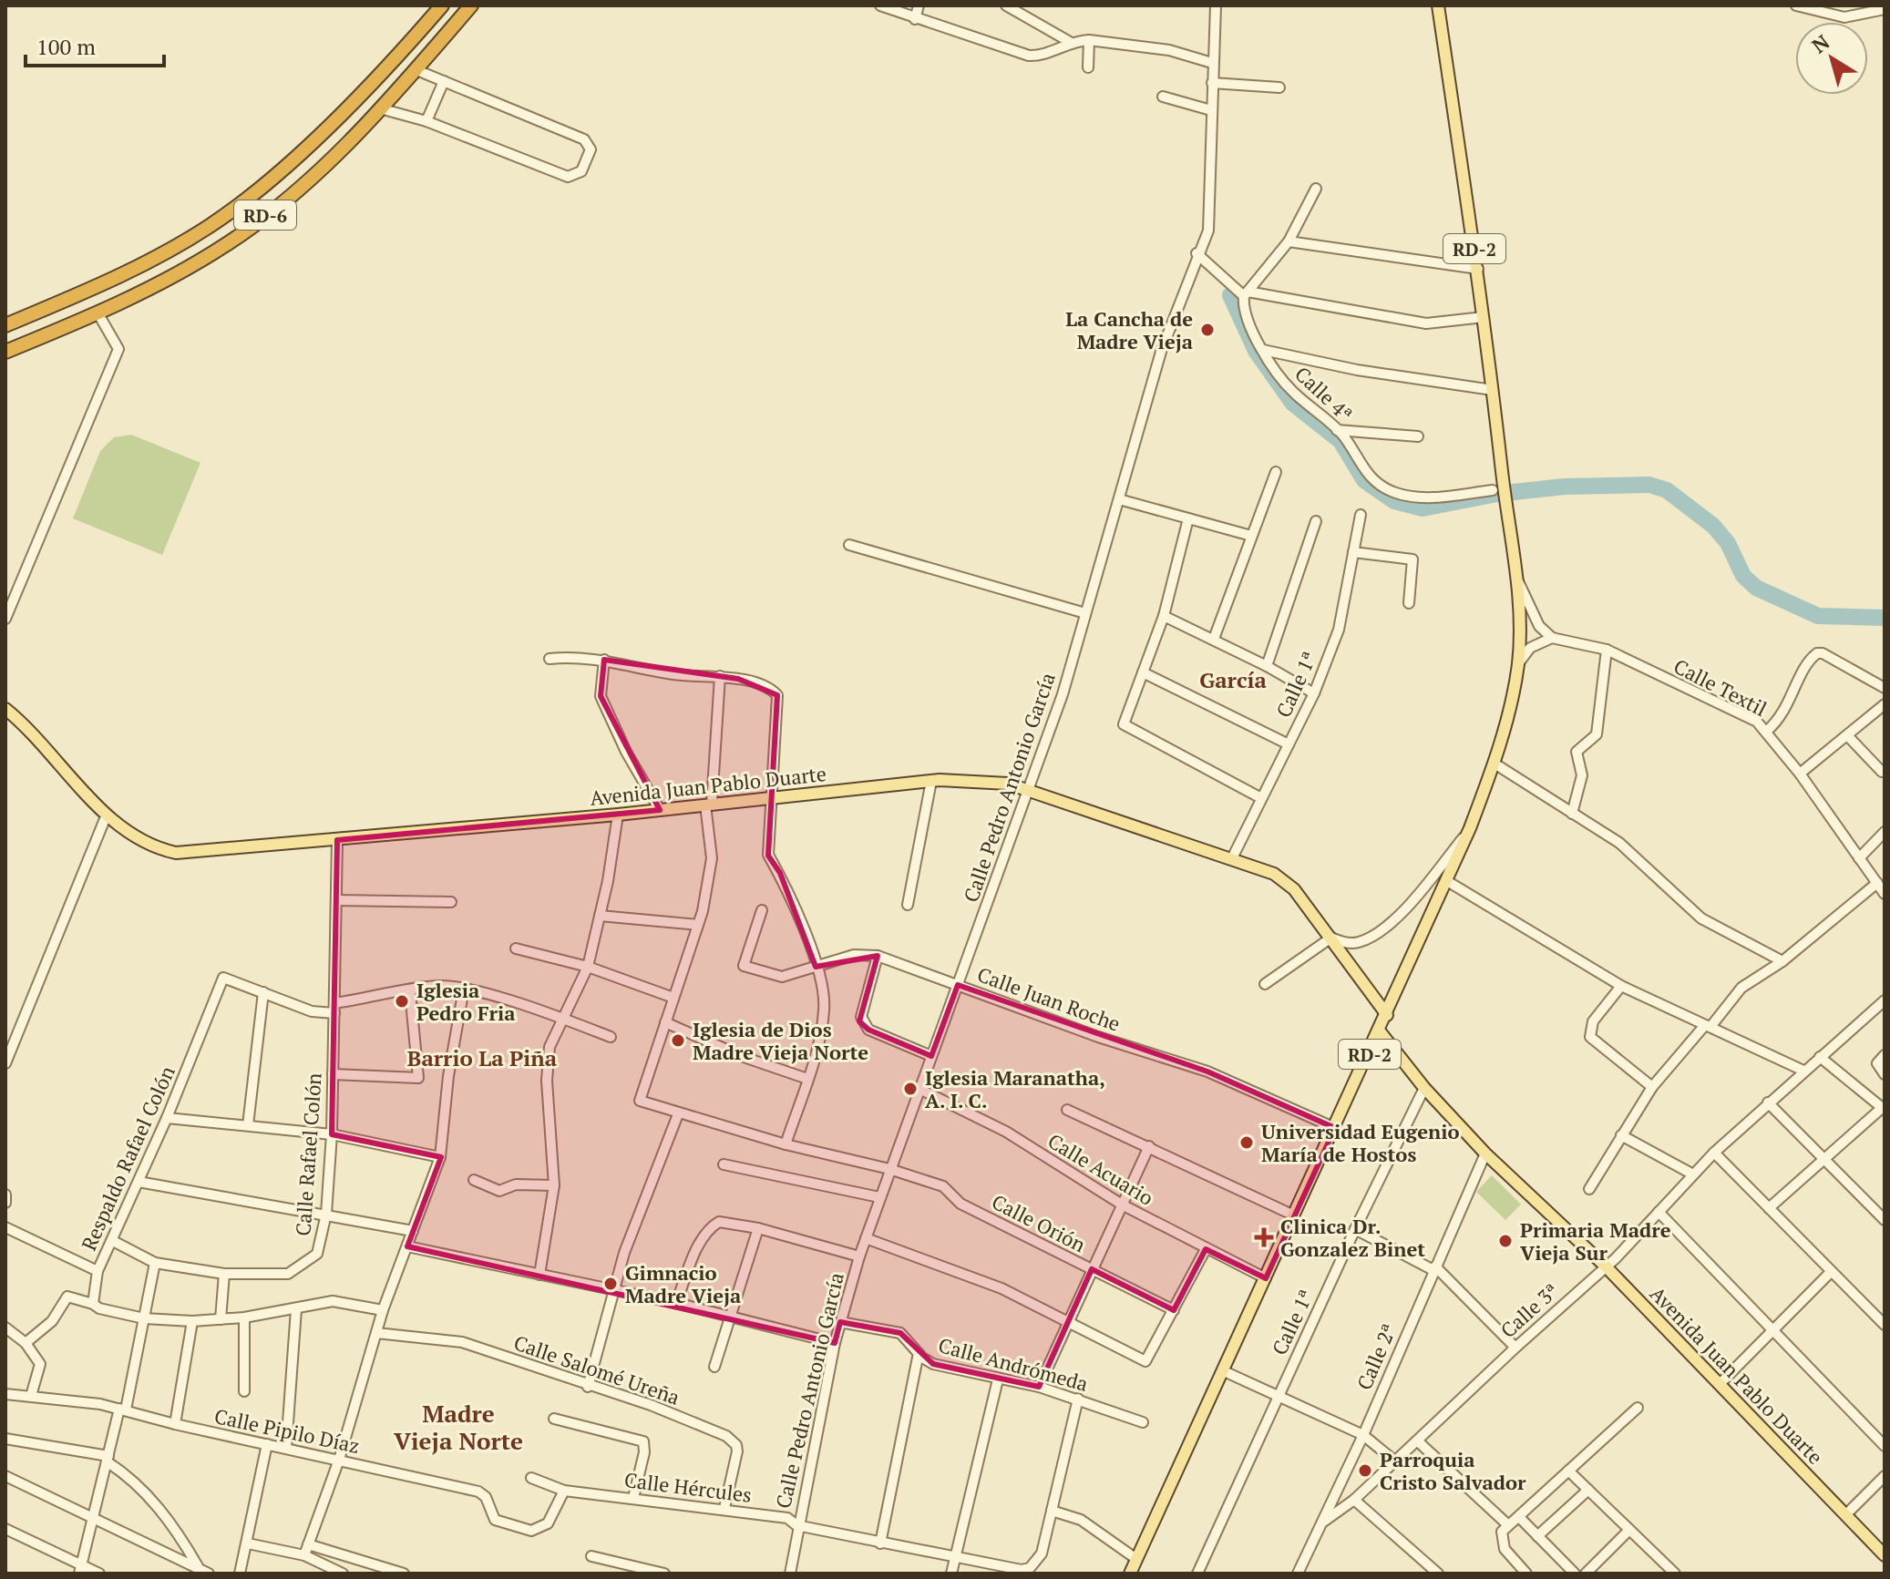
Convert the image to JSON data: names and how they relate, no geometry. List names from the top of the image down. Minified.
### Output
{"streets":{"highway":["RD-6"],"main road":["RD-2","Avenida Juan Pablo Duarte"],"street":["Calle 4ª","Calle 1ª","Calle Textil","Calle Pedro Antonio García","Calle Juan Roche","Calle Rafael Colón","Respaldo Rafael Colón","Calle Acuario","Calle Orión","Calle 3ª","Calle 2ª","Calle Andrómeda","Calle Salomé Ureña","Calle Pipilo Díaz","Calle Hércules"]},"crossings":[["RD-2","Calle 4ª"],["RD-2","Avenida Juan Pablo Duarte"],["RD-2","Calle Juan Roche"],["RD-2","Calle Acuario"],["Calle 1ª","Avenida Juan Pablo Duarte"],["Avenida Juan Pablo Duarte","Calle Pedro Antonio García"],["Avenida Juan Pablo Duarte","Calle Rafael Colón"],["Avenida Juan Pablo Duarte","Calle 3ª"],["Avenida Juan Pablo Duarte","Calle 2ª"],["Calle Pedro Antonio García","Calle Juan Roche"],["Calle Pedro Antonio García","Calle Acuario"],["Calle Pedro Antonio García","Calle Orión"],["Calle Pedro Antonio García","Calle Andrómeda"],["Calle Pedro Antonio García","Calle Hércules"],["Calle Rafael Colón","Respaldo Rafael Colón"],["Calle 3ª","Calle 2ª"],["Calle Salomé Ureña","Calle Hércules"],["Calle Pipilo Díaz","Calle Hércules"]],"districts":["García","Barrio La Piña","Madre Vieja Norte"],"places":{"other":["La Cancha de Madre Vieja","Iglesia Pedro Fria","Iglesia de Dios Madre Vieja Norte","Iglesia Maranatha, A. I. C.","Universidad Eugenio María de Hostos","Primaria Madre Vieja Sur","Gimnacio Madre Vieja","Parroquia Cristo Salvador"],"health":["Clinica Dr. Gonzalez Binet"]},"scale_bar":"100 m","north":"top left"}
